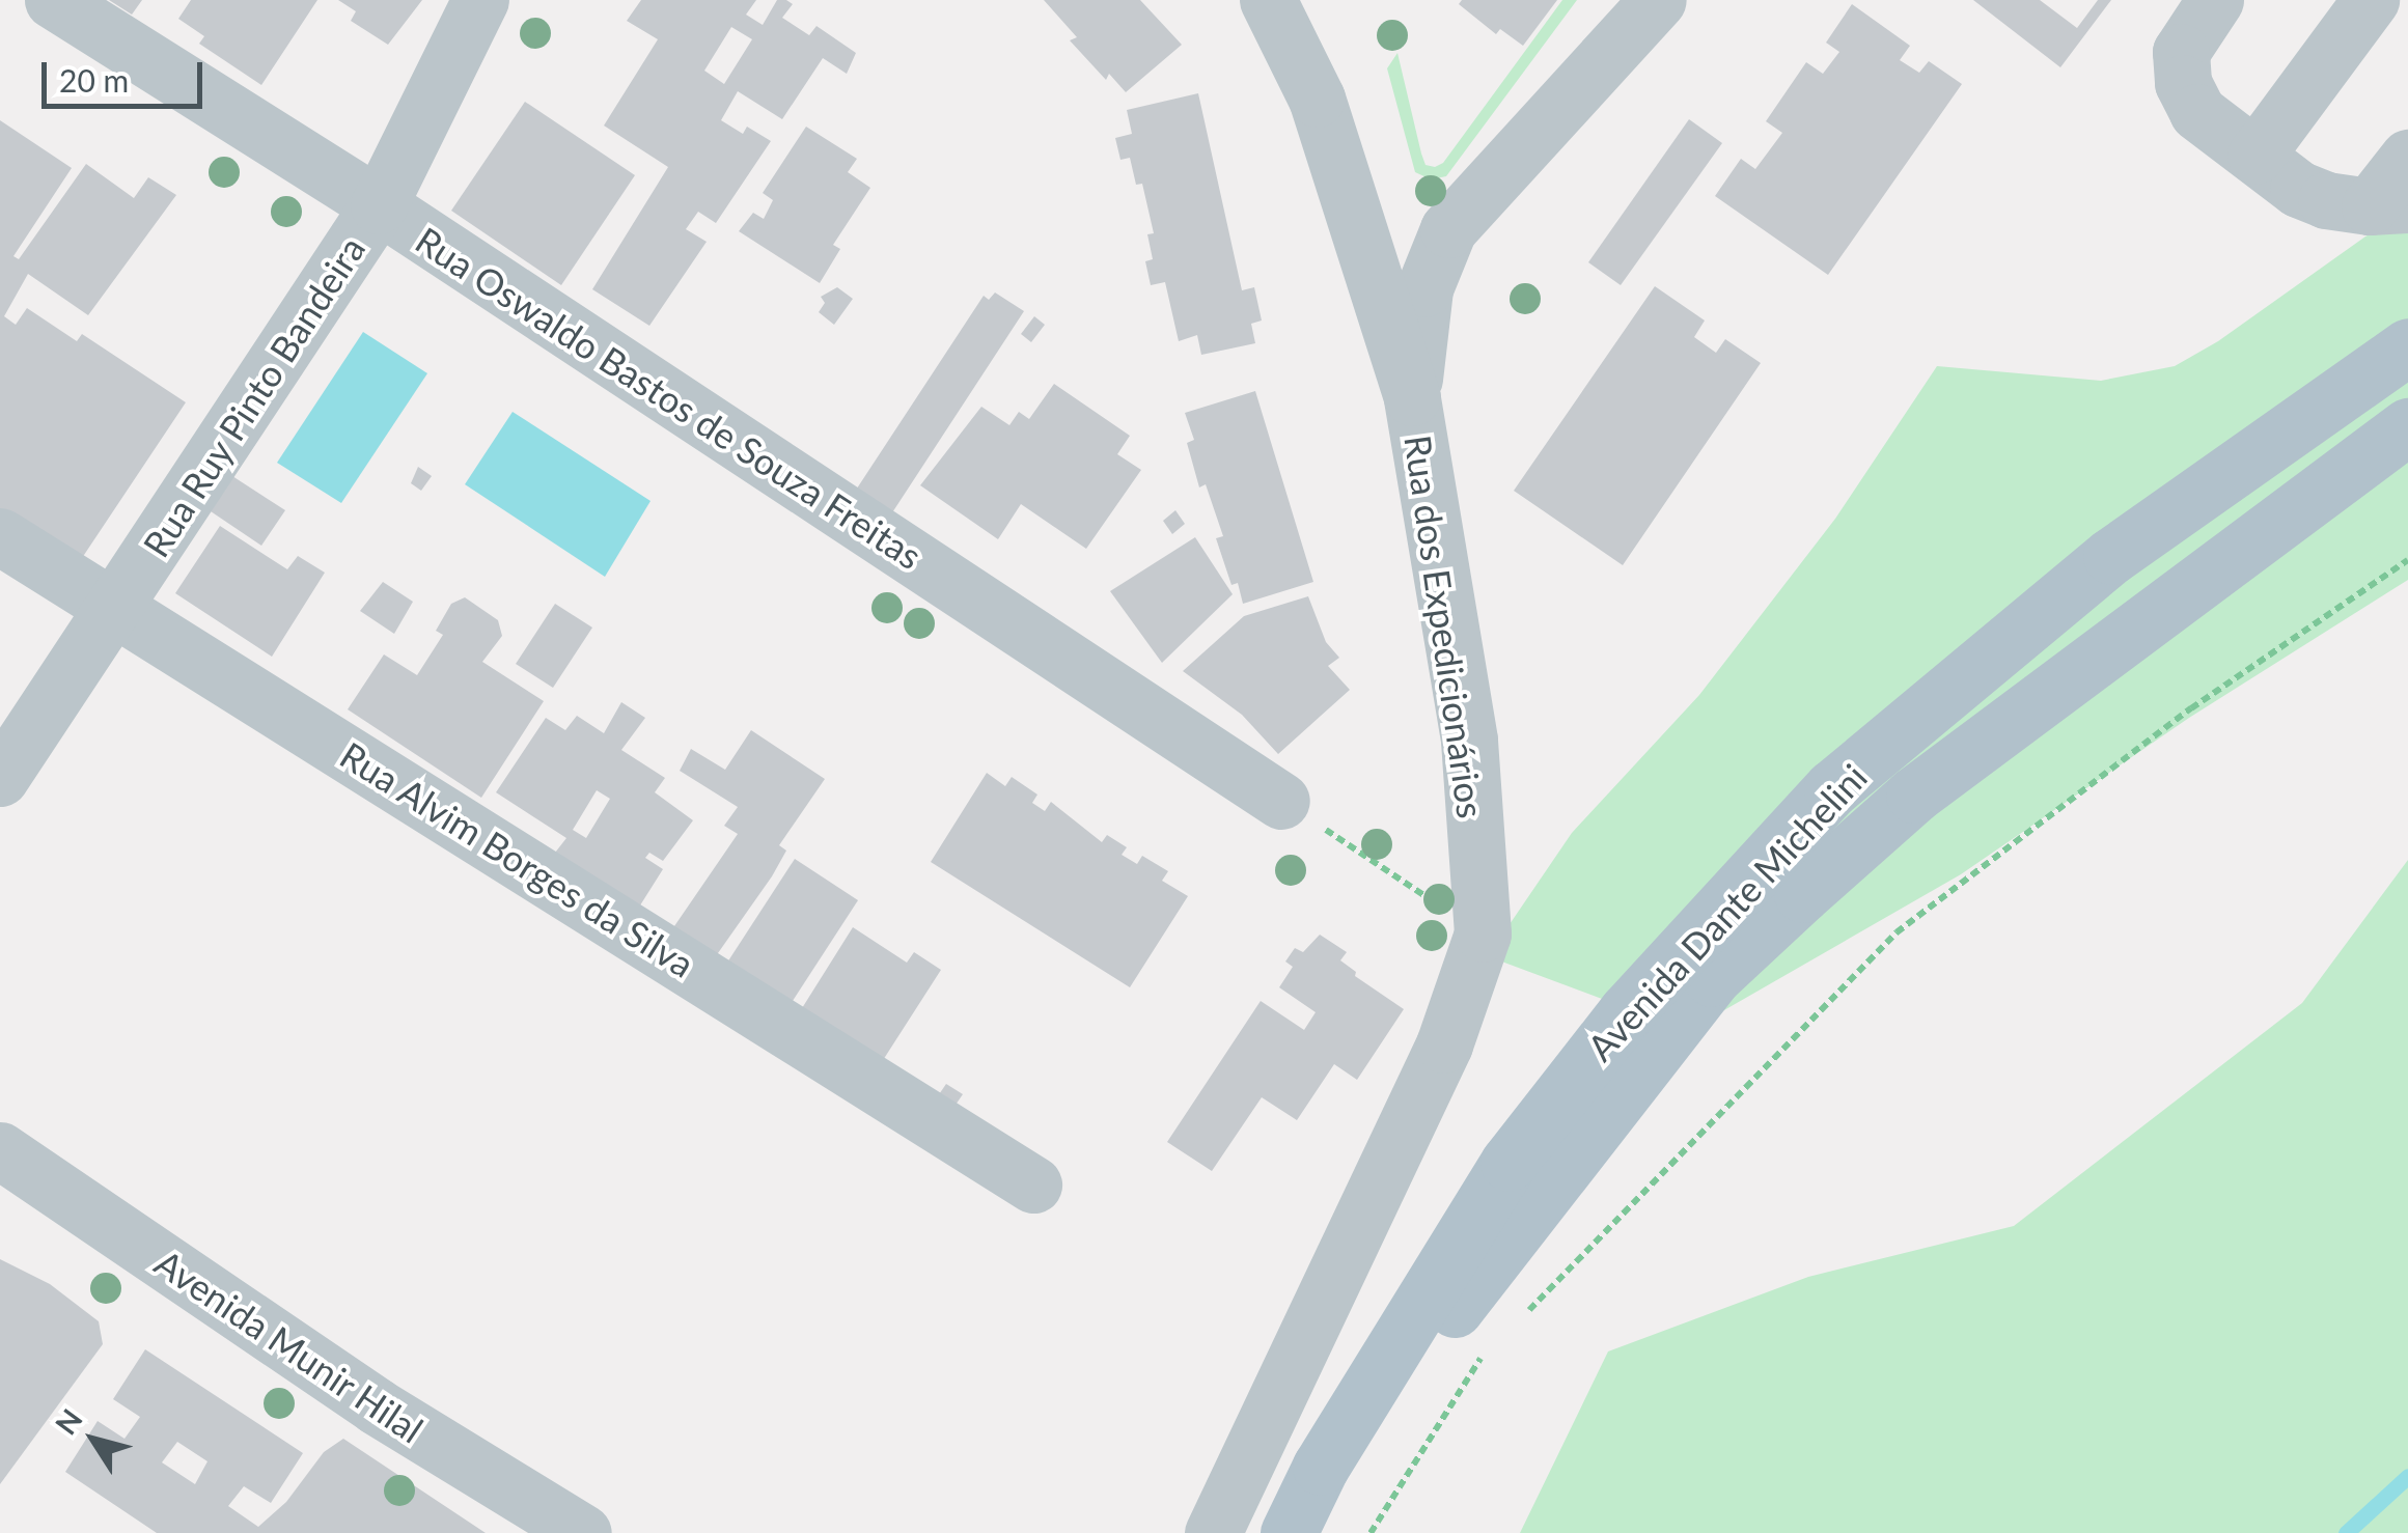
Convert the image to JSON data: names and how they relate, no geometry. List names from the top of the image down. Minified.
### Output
{"streets":{"main road":["Avenida Dante Michelini"],"street":["Rua Ruy Pinto Bandeira","Rua Oswaldo Bastos de Souza Freitas","Rua dos Expedicionários","Rua Alvim Borges da Silva","Avenida Munir Hilal"]},"crossings":[["Rua Ruy Pinto Bandeira","Rua Oswaldo Bastos de Souza Freitas"],["Rua Ruy Pinto Bandeira","Rua Alvim Borges da Silva"]],"scale_bar":"20 m","north":"top left"}
